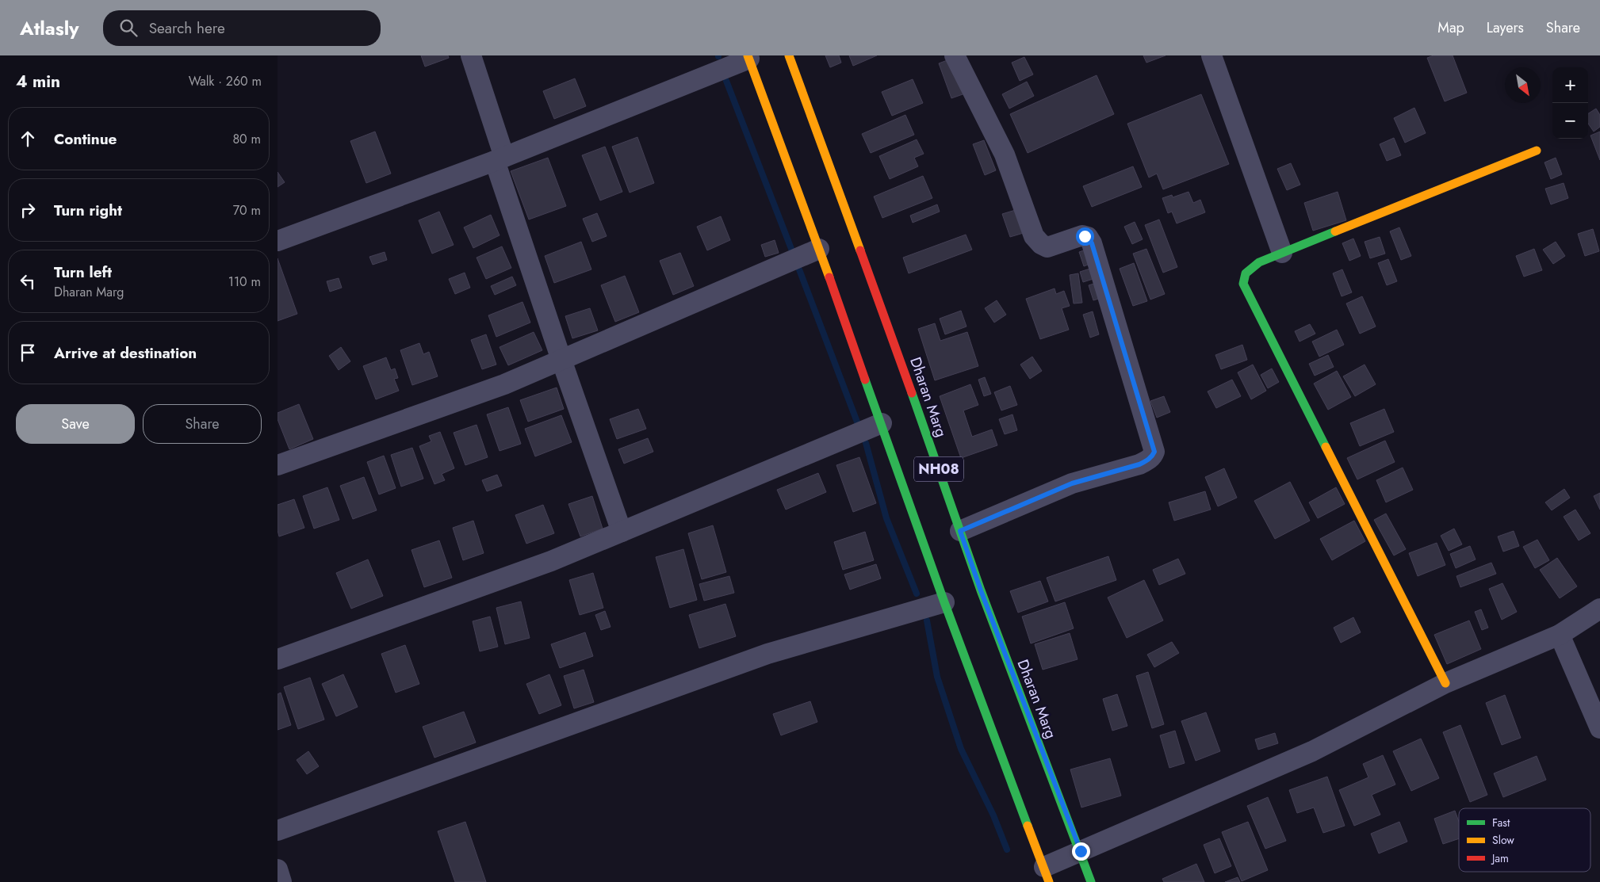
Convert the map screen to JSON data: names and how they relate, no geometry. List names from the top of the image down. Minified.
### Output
{"streets":{"main road":["Dharan Marg","NH08"]},"legend":["Fast","Slow","Jam"],"north":"bottom right","page":{"header":"Atlasly","search":"Search here","nav":["Map","Layers","Share"],"heading":["4 min","Walk · 260 m"],"map_buttons":["+","−"],"list":[["Continue","80 m"],["Turn right","70 m"],["Turn left","Dharan Marg","110 m"],"Arrive at destination"],"buttons":["Save","Share"]}}
